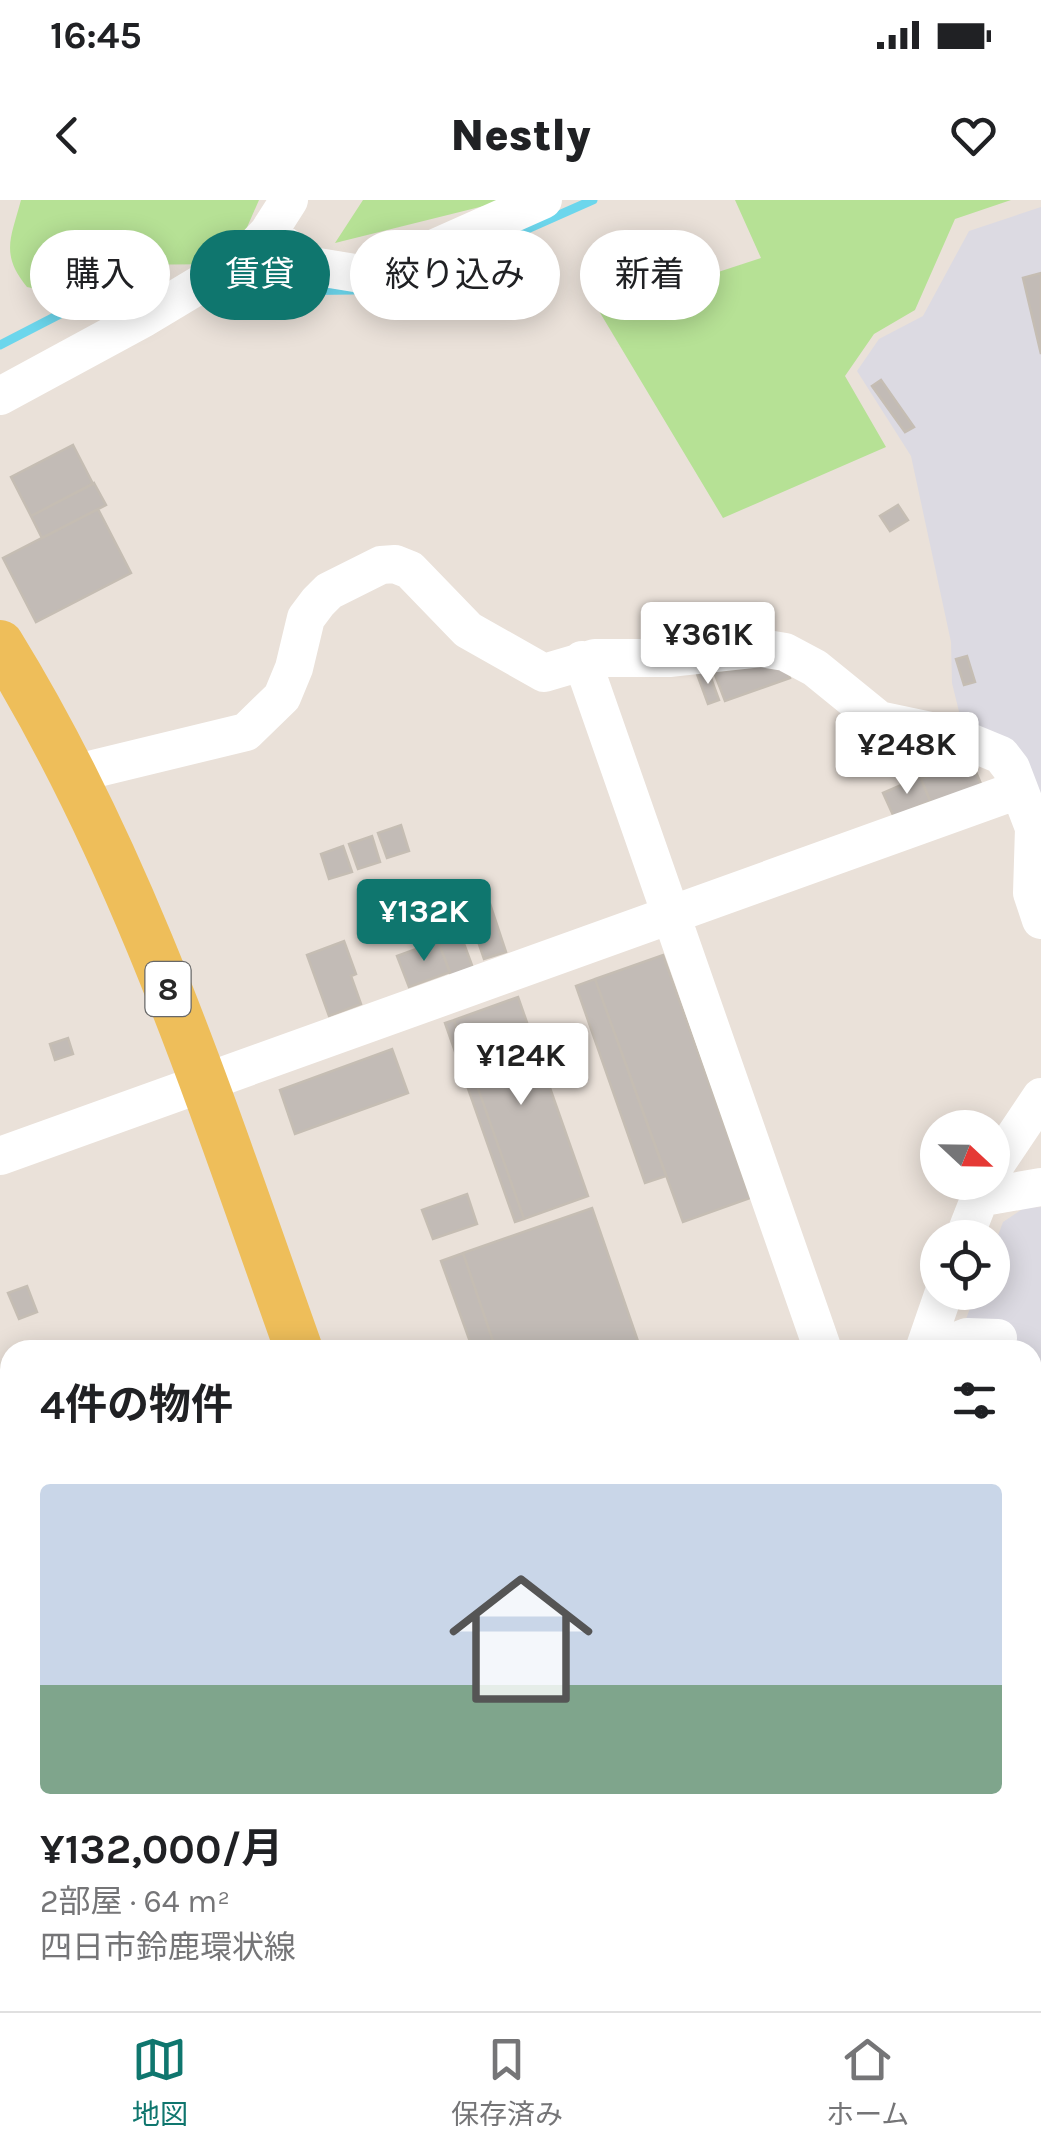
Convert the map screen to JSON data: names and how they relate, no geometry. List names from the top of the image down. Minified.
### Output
{"streets":{"main road":["8"]},"north":"right","page":{"status":"16:45","header":"Nestly","chip":["購入","賃貸","絞り込み","新着"],"price":["¥361K","¥248K","¥132K","¥124K"],"heading":"4件の物件","list":[{"name":"¥132,000/月","note":"2部屋 · 64 m² · 四日市鈴鹿環状線"}],"tabs":["地図","保存済み","ホーム"]}}
